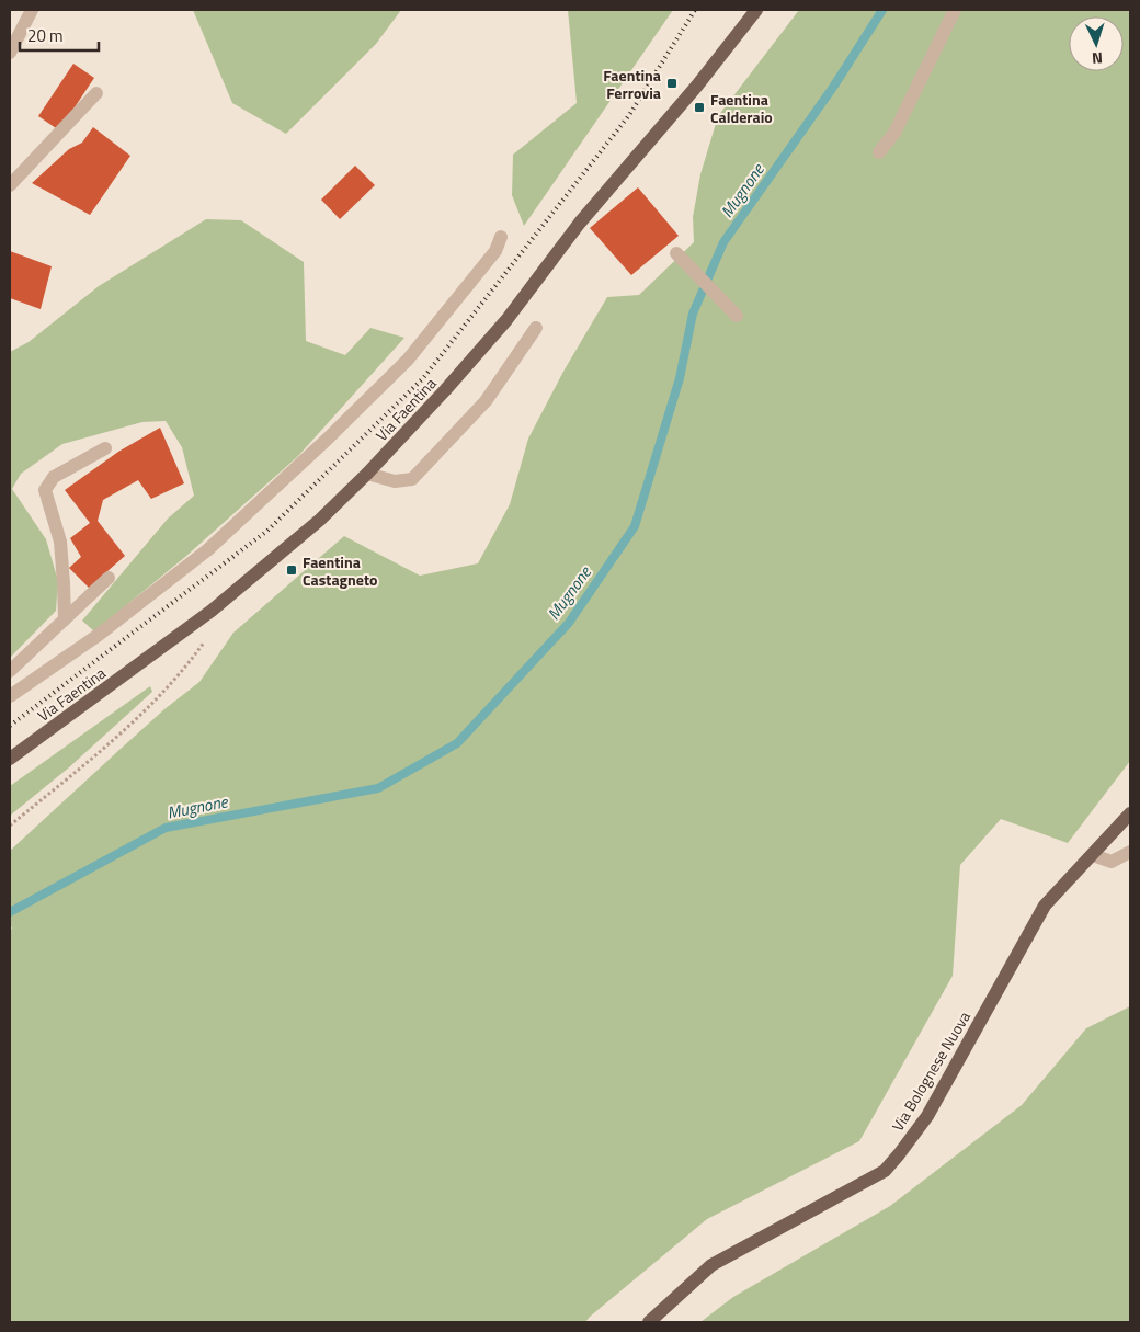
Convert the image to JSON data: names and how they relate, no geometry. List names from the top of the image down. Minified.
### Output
{"streets":{"main road":["Via Faentina","Via Bolognese Nuova"]},"water":["Mugnone"],"places":{"transit":["Faentina Ferrovia","Faentina Calderaio","Faentina Castagneto"]},"scale_bar":"20 m","north":"bottom"}
